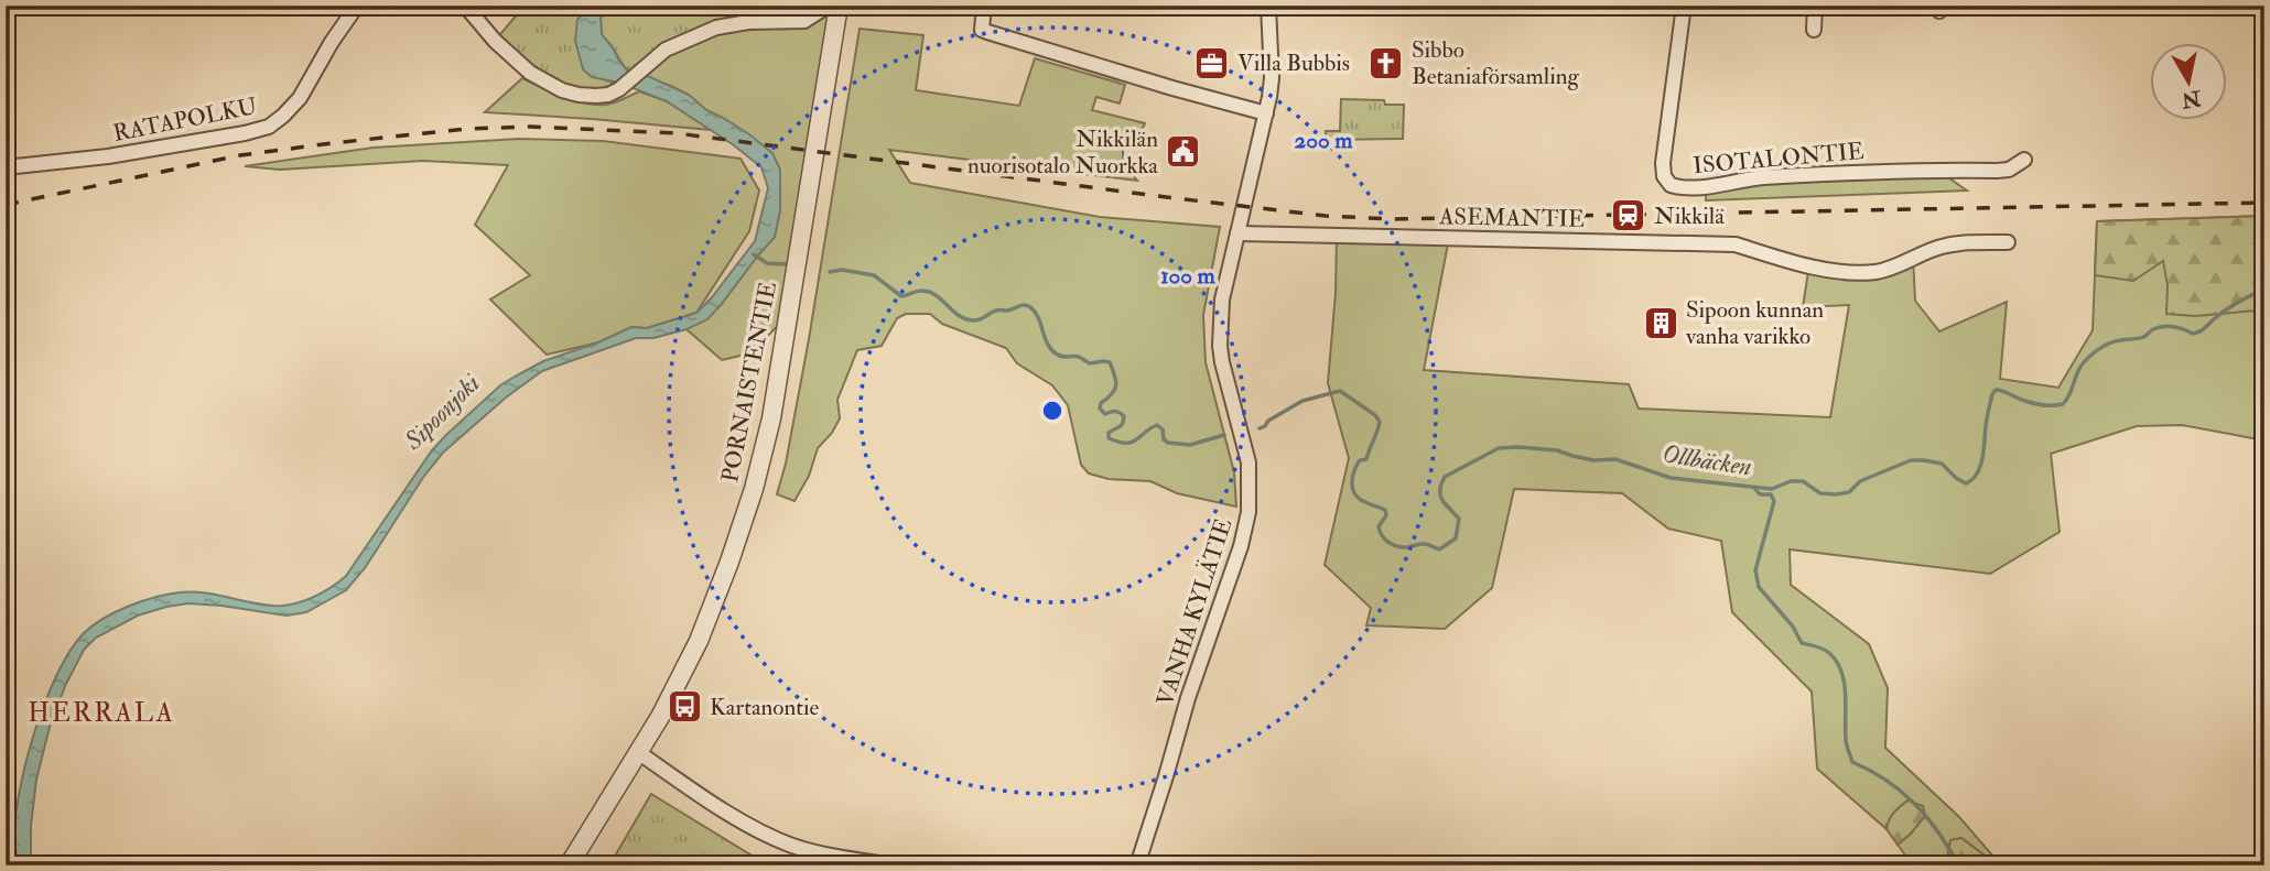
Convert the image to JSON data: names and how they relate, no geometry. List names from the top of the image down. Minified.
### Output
{"streets":{"street":["RATAPOLKU","ISOTALONTIE","ASEMANTIE","PORNAISTENTIE","VANHA KYLÄTIE"]},"crossings":[["ASEMANTIE","VANHA KYLÄTIE"]],"districts":["HERRALA"],"water":["Sipoonjoki","Ollbäcken"],"places":{"office":["Villa Bubbis"],"church":["Sibbo Betaniaförsamling"],"public building":["Nikkilän nuorisotalo Nuorkka"],"station":["Nikkilä"],"building":["Sipoon kunnan vanha varikko"],"bus stop":["Kartanontie"]},"north":"bottom","rings":["200 m","100 m"]}
